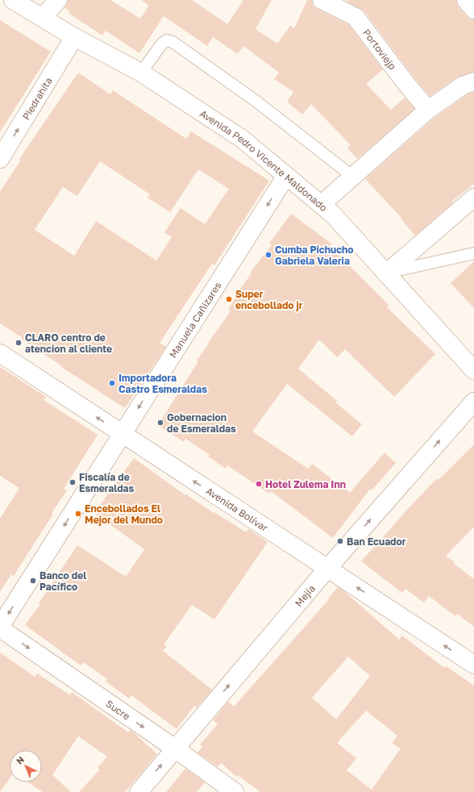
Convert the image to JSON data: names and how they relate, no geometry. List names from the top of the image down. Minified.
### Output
{"streets":{"street":["Portoviejp","Piedrahíta","Avenida Pedro Vicente Maldonado","Manuela Cañizares","Avenida Bolívar","Mejía","Sucre"]},"crossings":[["Piedrahíta","Avenida Pedro Vicente Maldonado"],["Avenida Pedro Vicente Maldonado","Manuela Cañizares"],["Manuela Cañizares","Avenida Bolívar"],["Manuela Cañizares","Sucre"],["Avenida Bolívar","Mejía"],["Mejía","Sucre"]],"one_way":["Piedrahíta","Manuela Cañizares","Avenida Bolívar","Mejía","Sucre"],"places":["Cumba Pichucho Gabriela Valeria","Super encebollado jr","CLARO centro de atencion al cliente","Importadora Castro Esmeraldas","Gobernacion de Esmeraldas","Fiscalía de Esmeraldas","Hotel Zulema Inn","Encebollados El Mejor del Mundo","Ban Ecuador","Banco del Pacífico"],"north":"top left"}
